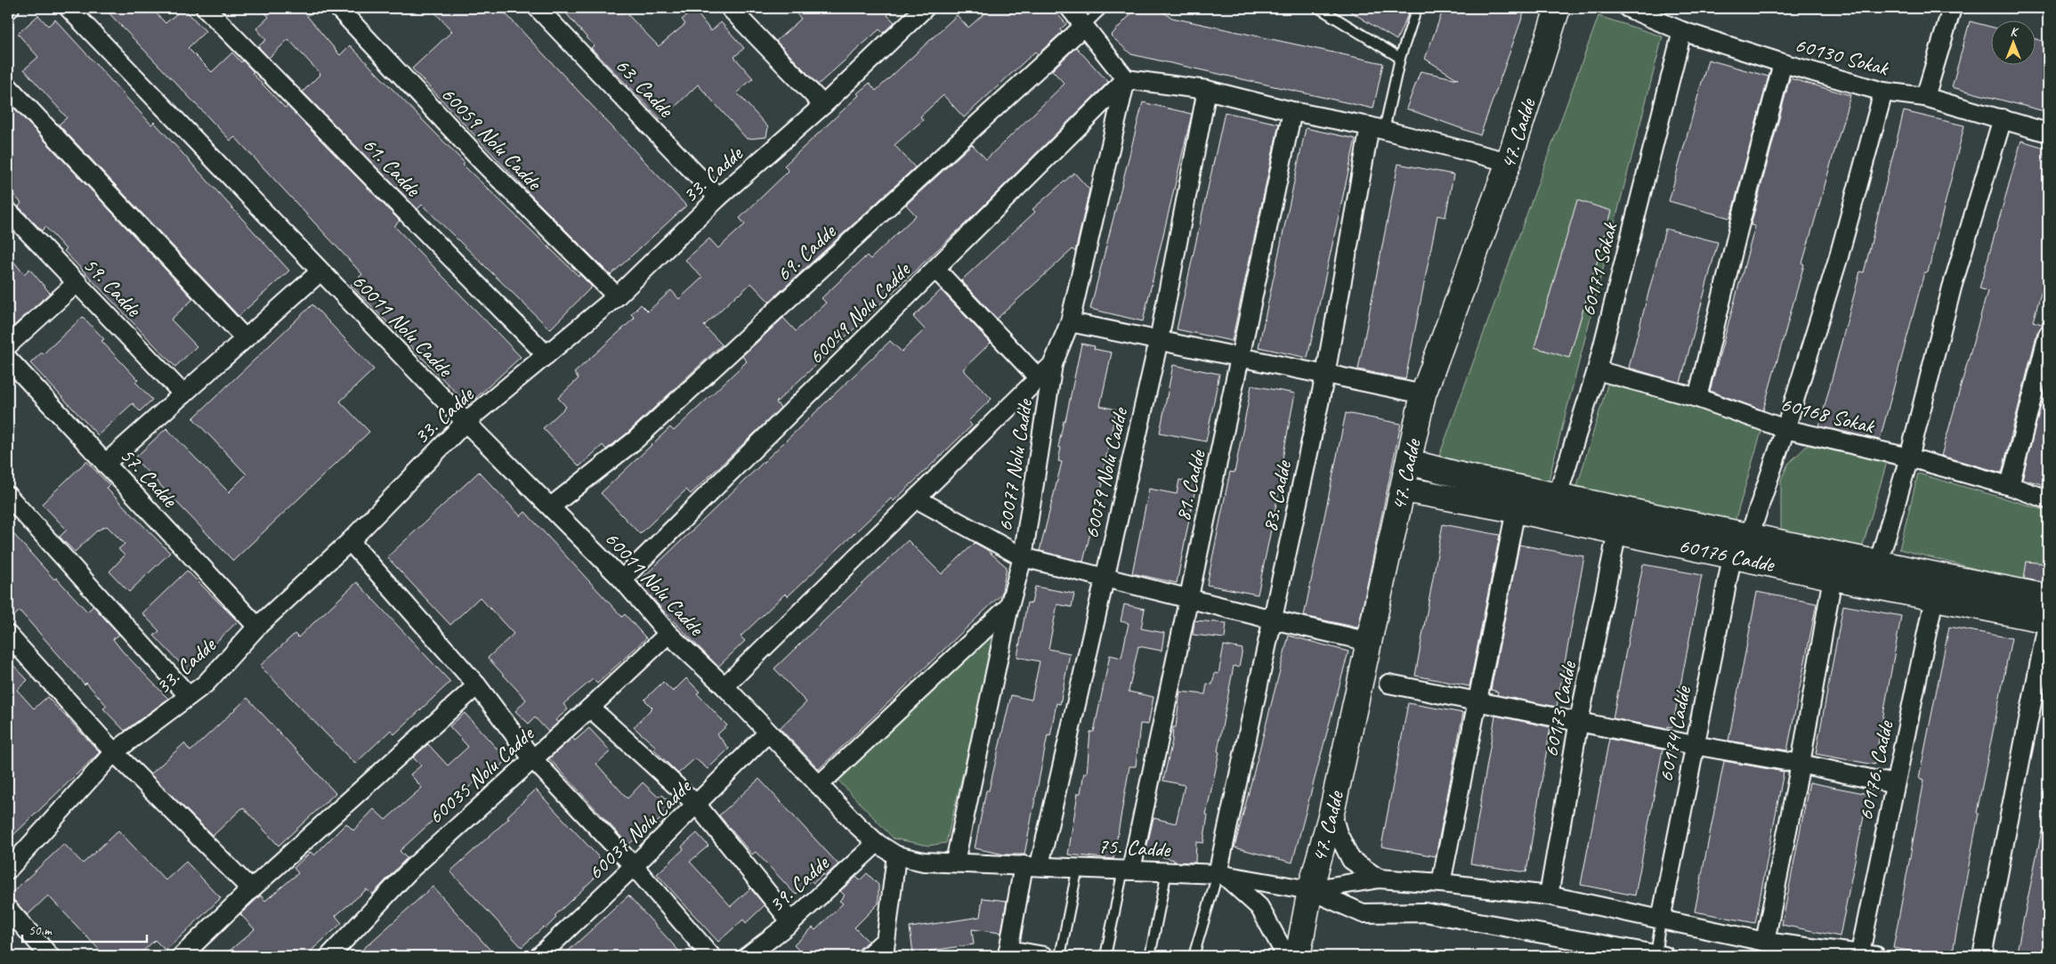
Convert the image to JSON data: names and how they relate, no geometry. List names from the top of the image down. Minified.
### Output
{"streets":{"street":["60130 Sokak","63. Cadde","47. Cadde","60059 Nolu Cadde","61. Cadde","33. Cadde","69. Cadde","60171 Sokak","59. Cadde","60049 Nolu Cadde","60011 Nolu Cadde","60168 Sokak","60077 Nolu Cadde","60079 Nolu Cadde","57. Cadde","81. Cadde","83. Cadde","60176 Cadde","60173 Cadde","60174 Cadde","60176. Cadde","60035 Nolu Cadde","60037 Nolu Cadde","75. Cadde","39. Cadde"]},"crossings":[["60130 Sokak","60171 Sokak"],["63. Cadde","33. Cadde"],["47. Cadde","60176 Cadde"],["47. Cadde","75. Cadde"],["60059 Nolu Cadde","33. Cadde"],["61. Cadde","33. Cadde"],["33. Cadde","60011 Nolu Cadde"],["33. Cadde","57. Cadde"],["69. Cadde","60011 Nolu Cadde"],["60171 Sokak","60168 Sokak"],["60171 Sokak","60176 Cadde"],["60049 Nolu Cadde","60011 Nolu Cadde"],["60049 Nolu Cadde","60077 Nolu Cadde"],["60011 Nolu Cadde","60035 Nolu Cadde"],["60011 Nolu Cadde","60037 Nolu Cadde"],["60011 Nolu Cadde","75. Cadde"],["60011 Nolu Cadde","39. Cadde"],["60077 Nolu Cadde","75. Cadde"],["60079 Nolu Cadde","75. Cadde"],["81. Cadde","75. Cadde"],["83. Cadde","75. Cadde"],["60176 Cadde","60173 Cadde"],["60176 Cadde","60174 Cadde"],["60176 Cadde","60176. Cadde"],["75. Cadde","39. Cadde"]],"scale_bar":"50 m","north":"top"}
